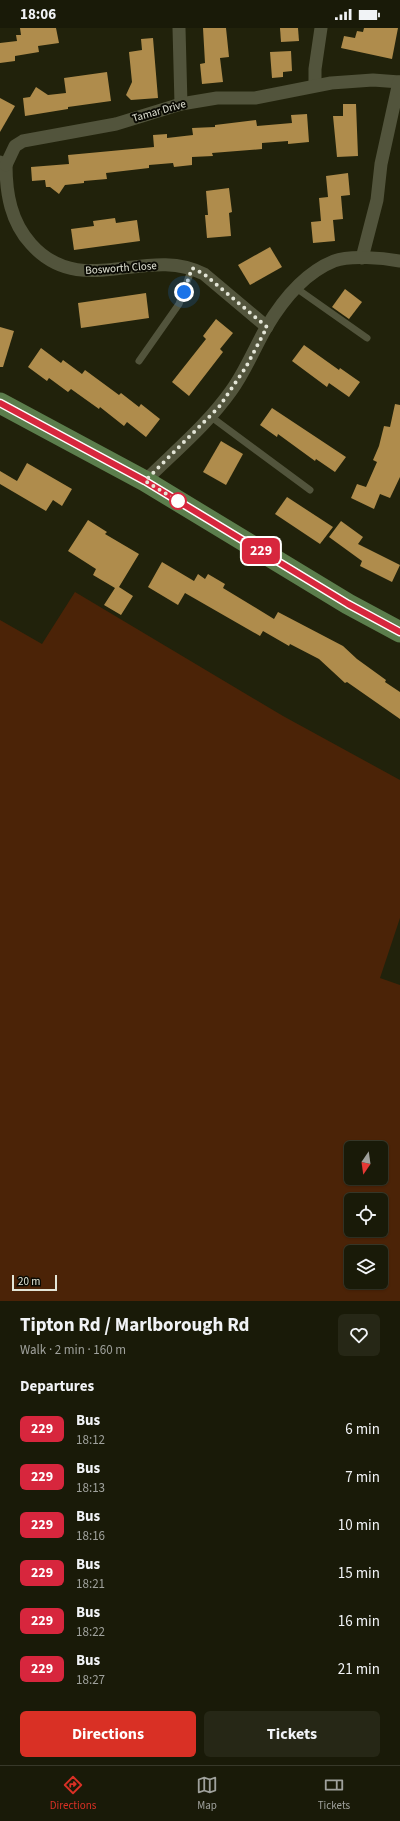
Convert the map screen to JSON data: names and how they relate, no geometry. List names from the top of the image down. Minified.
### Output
{"streets":{"street":["Tamar Drive","Bosworth Close"]},"crossings":[["Tamar Drive","Bosworth Close"]],"lines":["bus line 229"],"scale_bar":"20 m","north":"bottom","page":{"status":"18:06","on_map":"229","scale":"20 m","heading":[["Tipton Rd / Marlborough Rd","Walk · 2 min · 160 m"],"Departures"],"list":[{"mark":"229","name":"Bus","note":"18:12","value":"6 min"},{"mark":"229","name":"Bus","note":"18:13","value":"7 min"},{"mark":"229","name":"Bus","note":"18:16","value":"10 min"},{"mark":"229","name":"Bus","note":"18:21","value":"15 min"},{"mark":"229","name":"Bus","note":"18:22","value":"16 min"},{"mark":"229","name":"Bus","note":"18:27","value":"21 min"}],"buttons":["Directions","Tickets"],"tabs":["Directions","Map","Tickets"]}}
